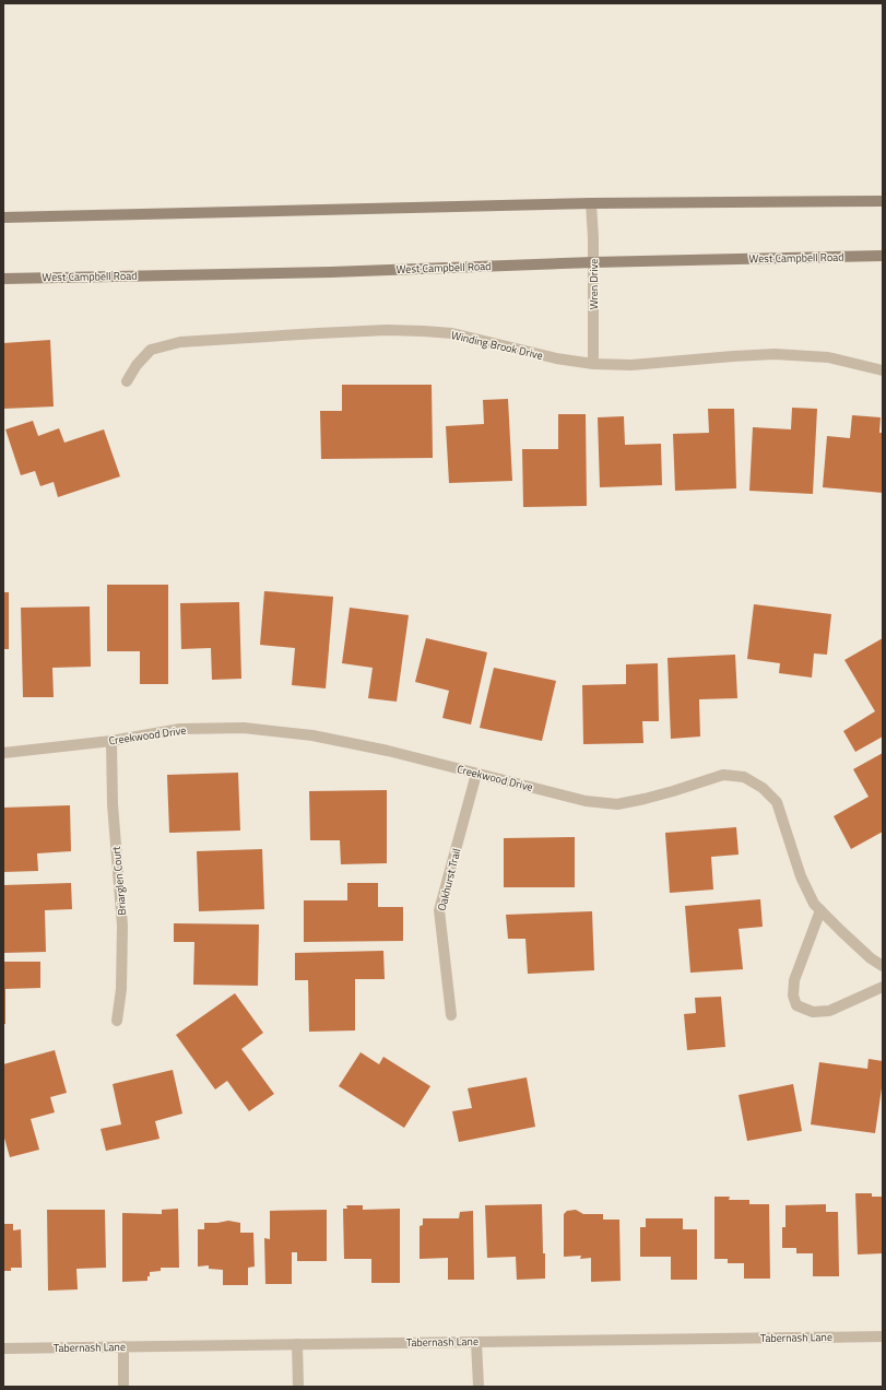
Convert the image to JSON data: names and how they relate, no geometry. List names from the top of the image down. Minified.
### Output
{"streets":{"main road":["West Campbell Road"],"street":["Wren Drive","Winding Brook Drive","Creekwood Drive","Oakhurst Trail","Briarglen Court","Tabernash Lane"]},"crossings":[["West Campbell Road","Wren Drive"],["Wren Drive","Winding Brook Drive"],["Creekwood Drive","Oakhurst Trail"],["Creekwood Drive","Briarglen Court"]]}
